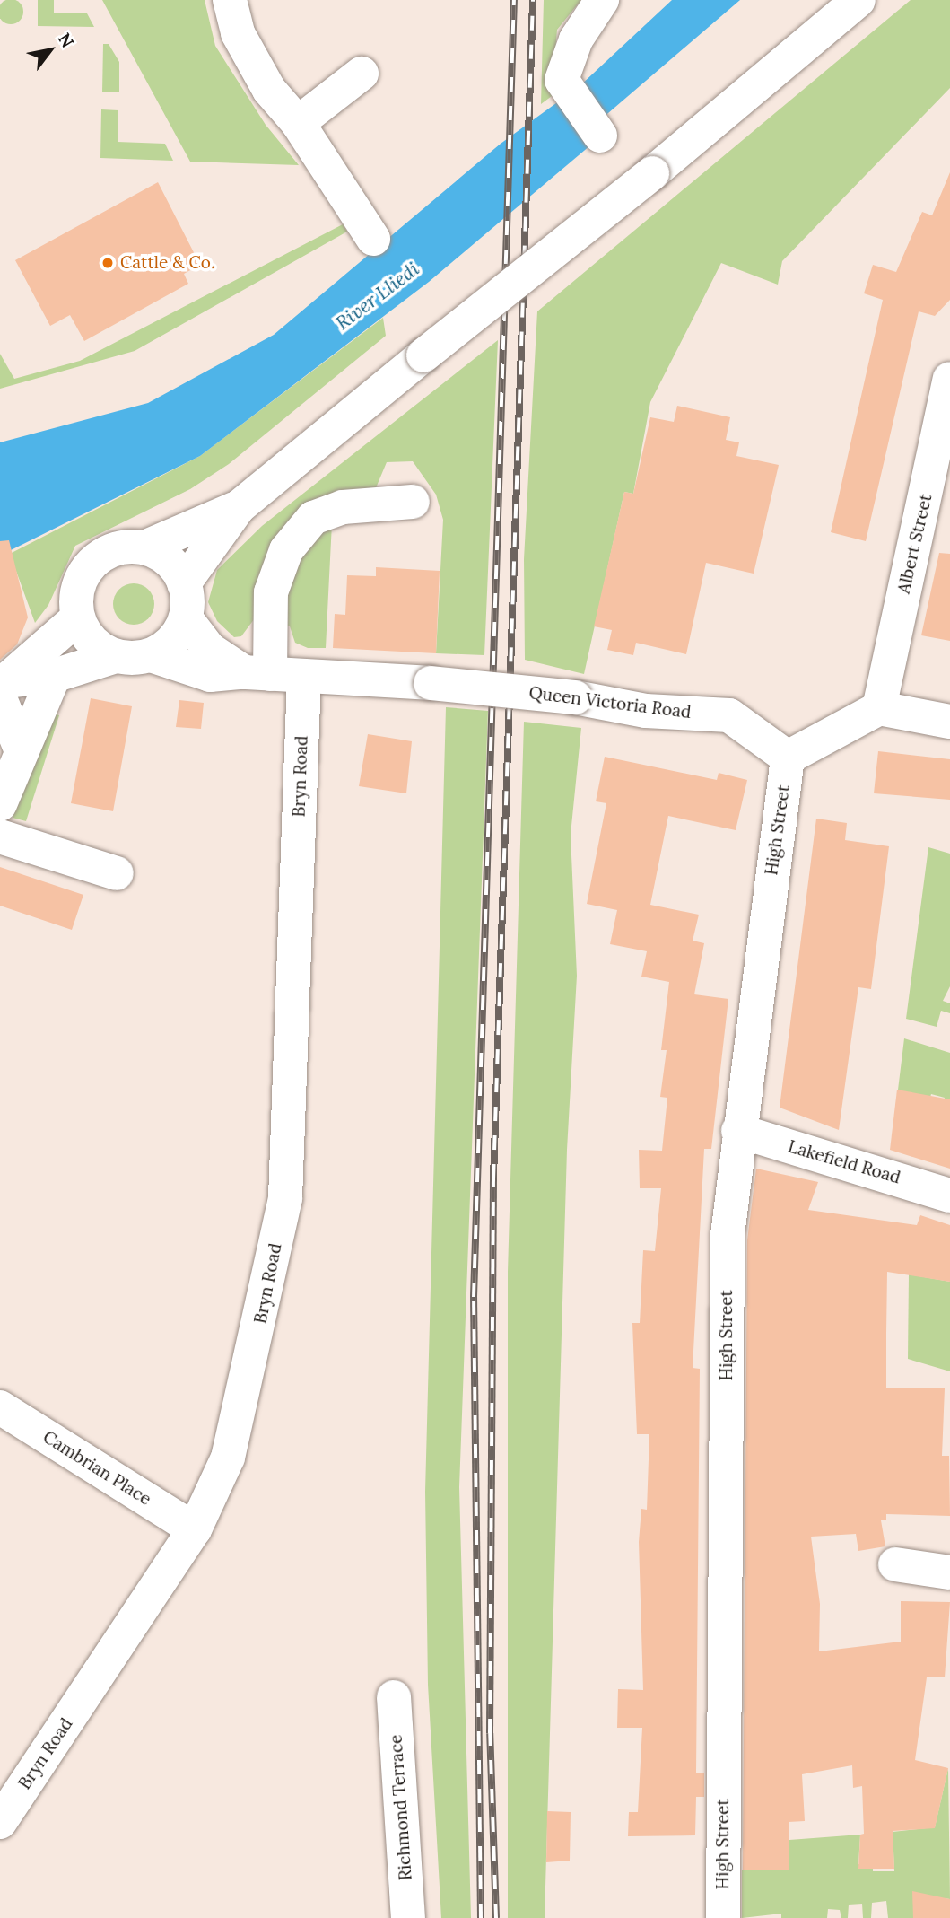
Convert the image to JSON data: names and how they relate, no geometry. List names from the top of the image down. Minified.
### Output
{"streets":{"street":["Albert Street","Queen Victoria Road","Bryn Road","High Street","Lakefield Road","Cambrian Place","Richmond Terrace"]},"crossings":[["Queen Victoria Road","Bryn Road"],["Queen Victoria Road","High Street"],["Bryn Road","Cambrian Place"],["High Street","Lakefield Road"]],"water":["River Lliedi"],"places":["Cattle & Co."],"north":"top right"}
